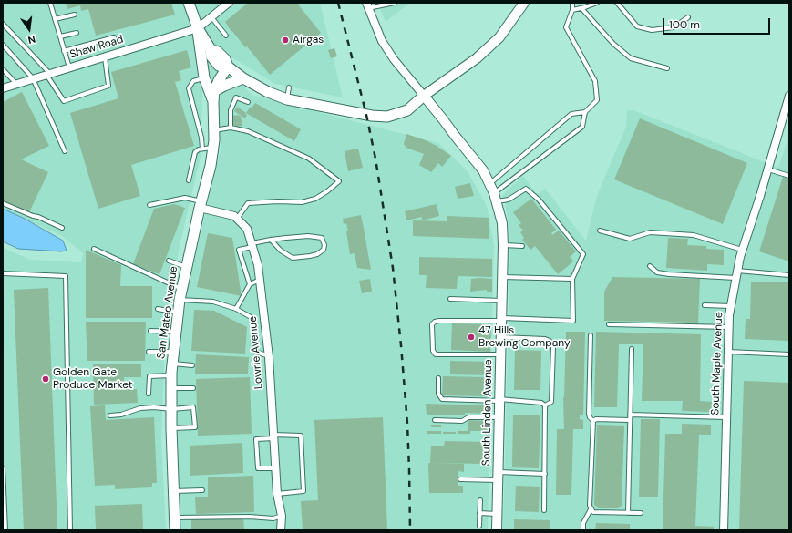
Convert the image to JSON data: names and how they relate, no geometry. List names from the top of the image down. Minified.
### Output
{"streets":{"main road":["San Mateo Avenue"],"street":["Shaw Road","Lowrie Avenue","South Maple Avenue","South Linden Avenue"]},"crossings":[["Shaw Road","San Mateo Avenue"]],"places":["Airgas","47 Hills Brewing Company","Golden Gate Produce Market"],"scale_bar":"100 m","north":"bottom"}
